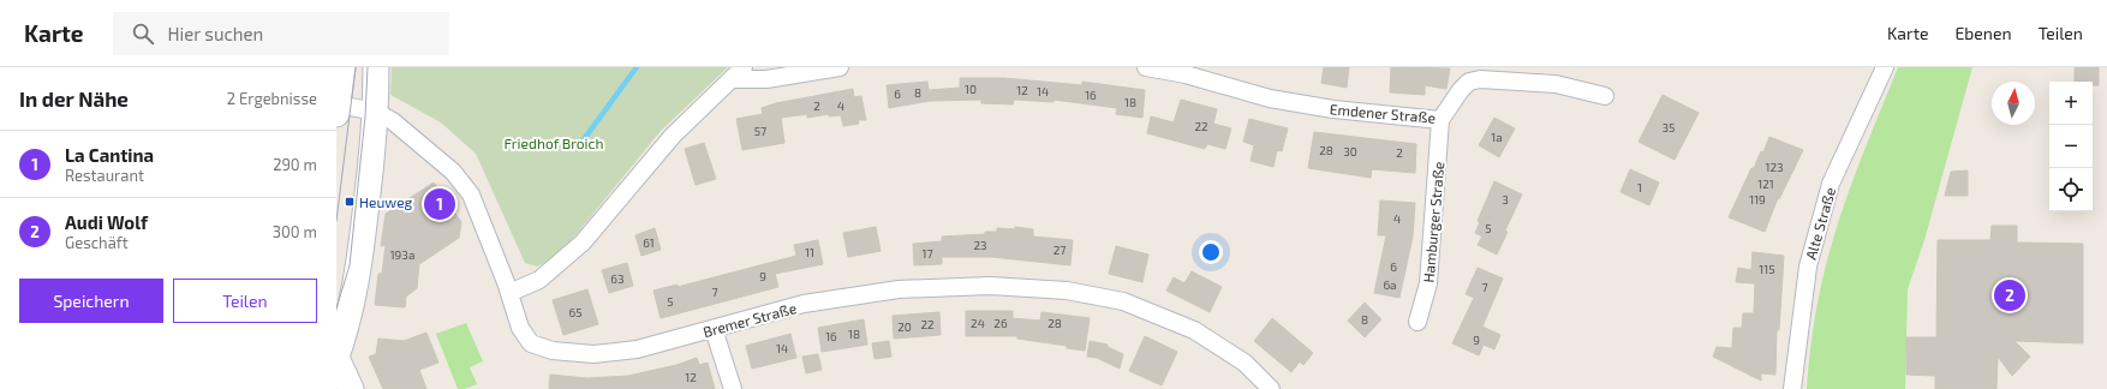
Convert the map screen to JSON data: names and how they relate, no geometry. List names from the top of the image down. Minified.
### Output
{"streets":{"street":["Emdener Straße","Hamburger Straße","Alte Straße","Bremer Straße"]},"crossings":[["Emdener Straße","Hamburger Straße"]],"parks":["Friedhof Broich"],"places":{"transit":["Heuweg"]},"house_numbers":["10","12","14","8","6","16","18","2","4","22","35","57","1a","28","30","2","123","121","1","3","119","4","5","61","23","27","11","17","193a","6","115","9","63","6a","7","7","5","65","8","24","26","28","22","20","18","16","9","14","12"],"north":"top","page":{"header":"Karte","search":"Hier suchen","nav":["Karte","Ebenen","Teilen"],"heading":["In der Nähe","2 Ergebnisse"],"map_buttons":["+","−"],"list":[{"mark":"1","name":"La Cantina","note":"Restaurant","value":"290 m"},{"mark":"2","name":"Audi Wolf","note":"Geschäft","value":"300 m"}],"pins":["1","2"],"buttons":["Speichern","Teilen"]}}
